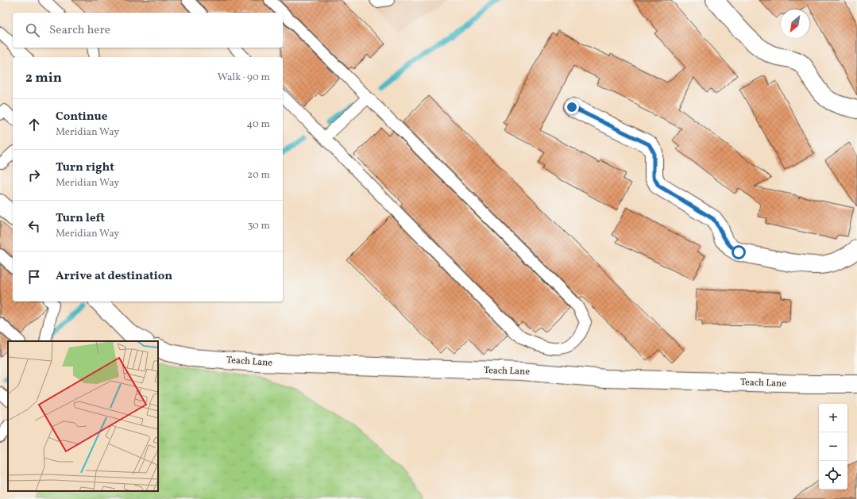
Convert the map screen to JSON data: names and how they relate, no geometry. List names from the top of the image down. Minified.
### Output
{"streets":{"street":["Teach Lane"]},"north":"bottom left","page":{"search":"Search here","heading":["2 min","Walk · 90 m"],"list":[["Continue","Meridian Way","40 m"],["Turn right","Meridian Way","20 m"],["Turn left","Meridian Way","30 m"],"Arrive at destination"],"map_buttons":["+","−"]}}
